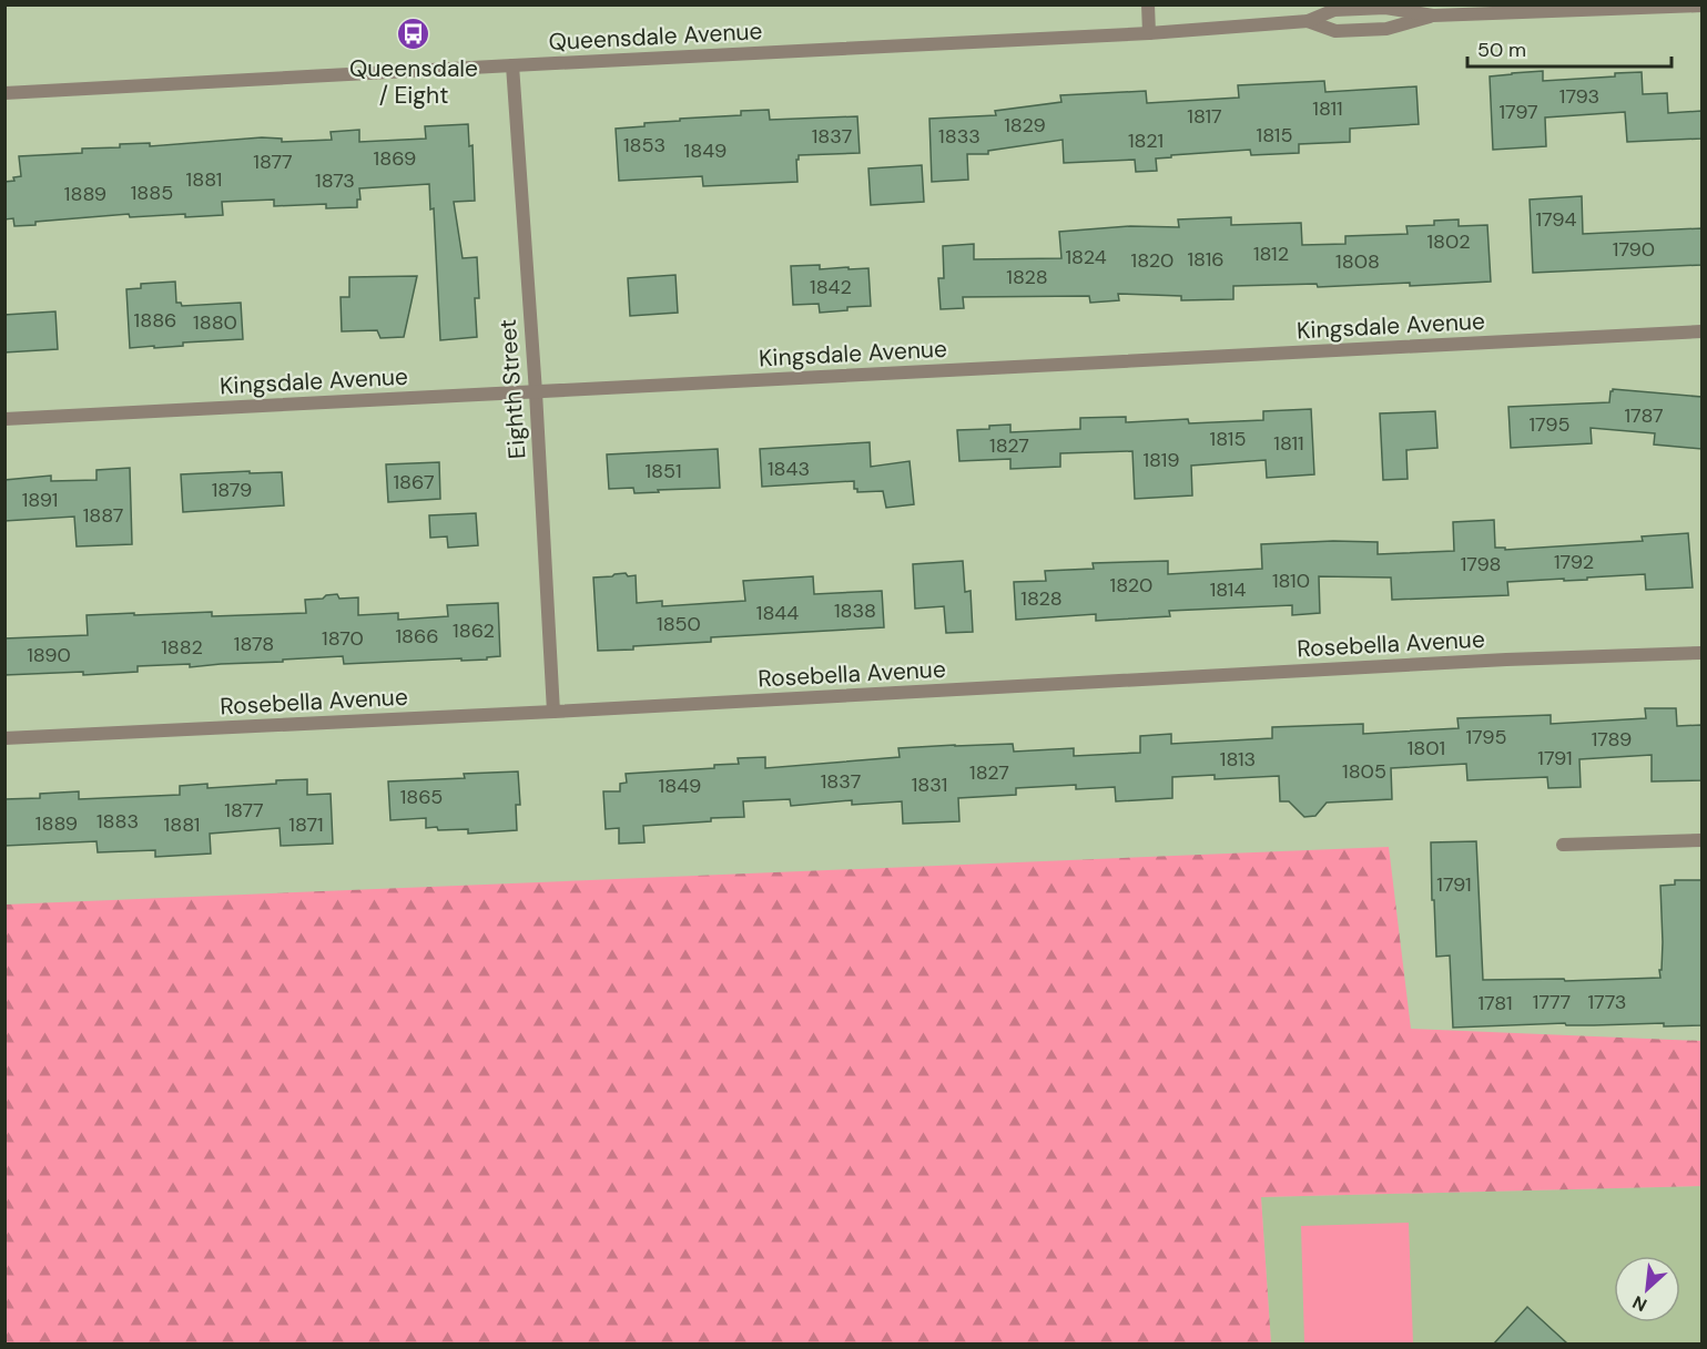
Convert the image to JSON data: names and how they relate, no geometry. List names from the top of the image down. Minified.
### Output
{"streets":{"street":["Queensdale Avenue","Kingsdale Avenue","Eighth Street","Rosebella Avenue"]},"crossings":[["Queensdale Avenue","Eighth Street"],["Kingsdale Avenue","Eighth Street"],["Eighth Street","Rosebella Avenue"]],"places":{"bus stop":["Queensdale / Eight"]},"house_numbers":["1793","1811","1797","1817","1829","1815","1837","1833","1821","1853","1849","1869","1877","1881","1873","1885","1889","1794","1802","1790","1812","1824","1816","1820","1808","1828","1842","1886","1880","1787","1795","1815","1811","1827","1819","1843","1851","1867","1879","1891","1887","1792","1798","1810","1820","1814","1828","1838","1844","1850","1862","1866","1870","1878","1882","1890","1795","1789","1801","1791","1813","1805","1827","1837","1831","1849","1865","1877","1883","1889","1881","1871","1791","1777","1773","1781"],"scale_bar":"50 m","north":"bottom left"}
